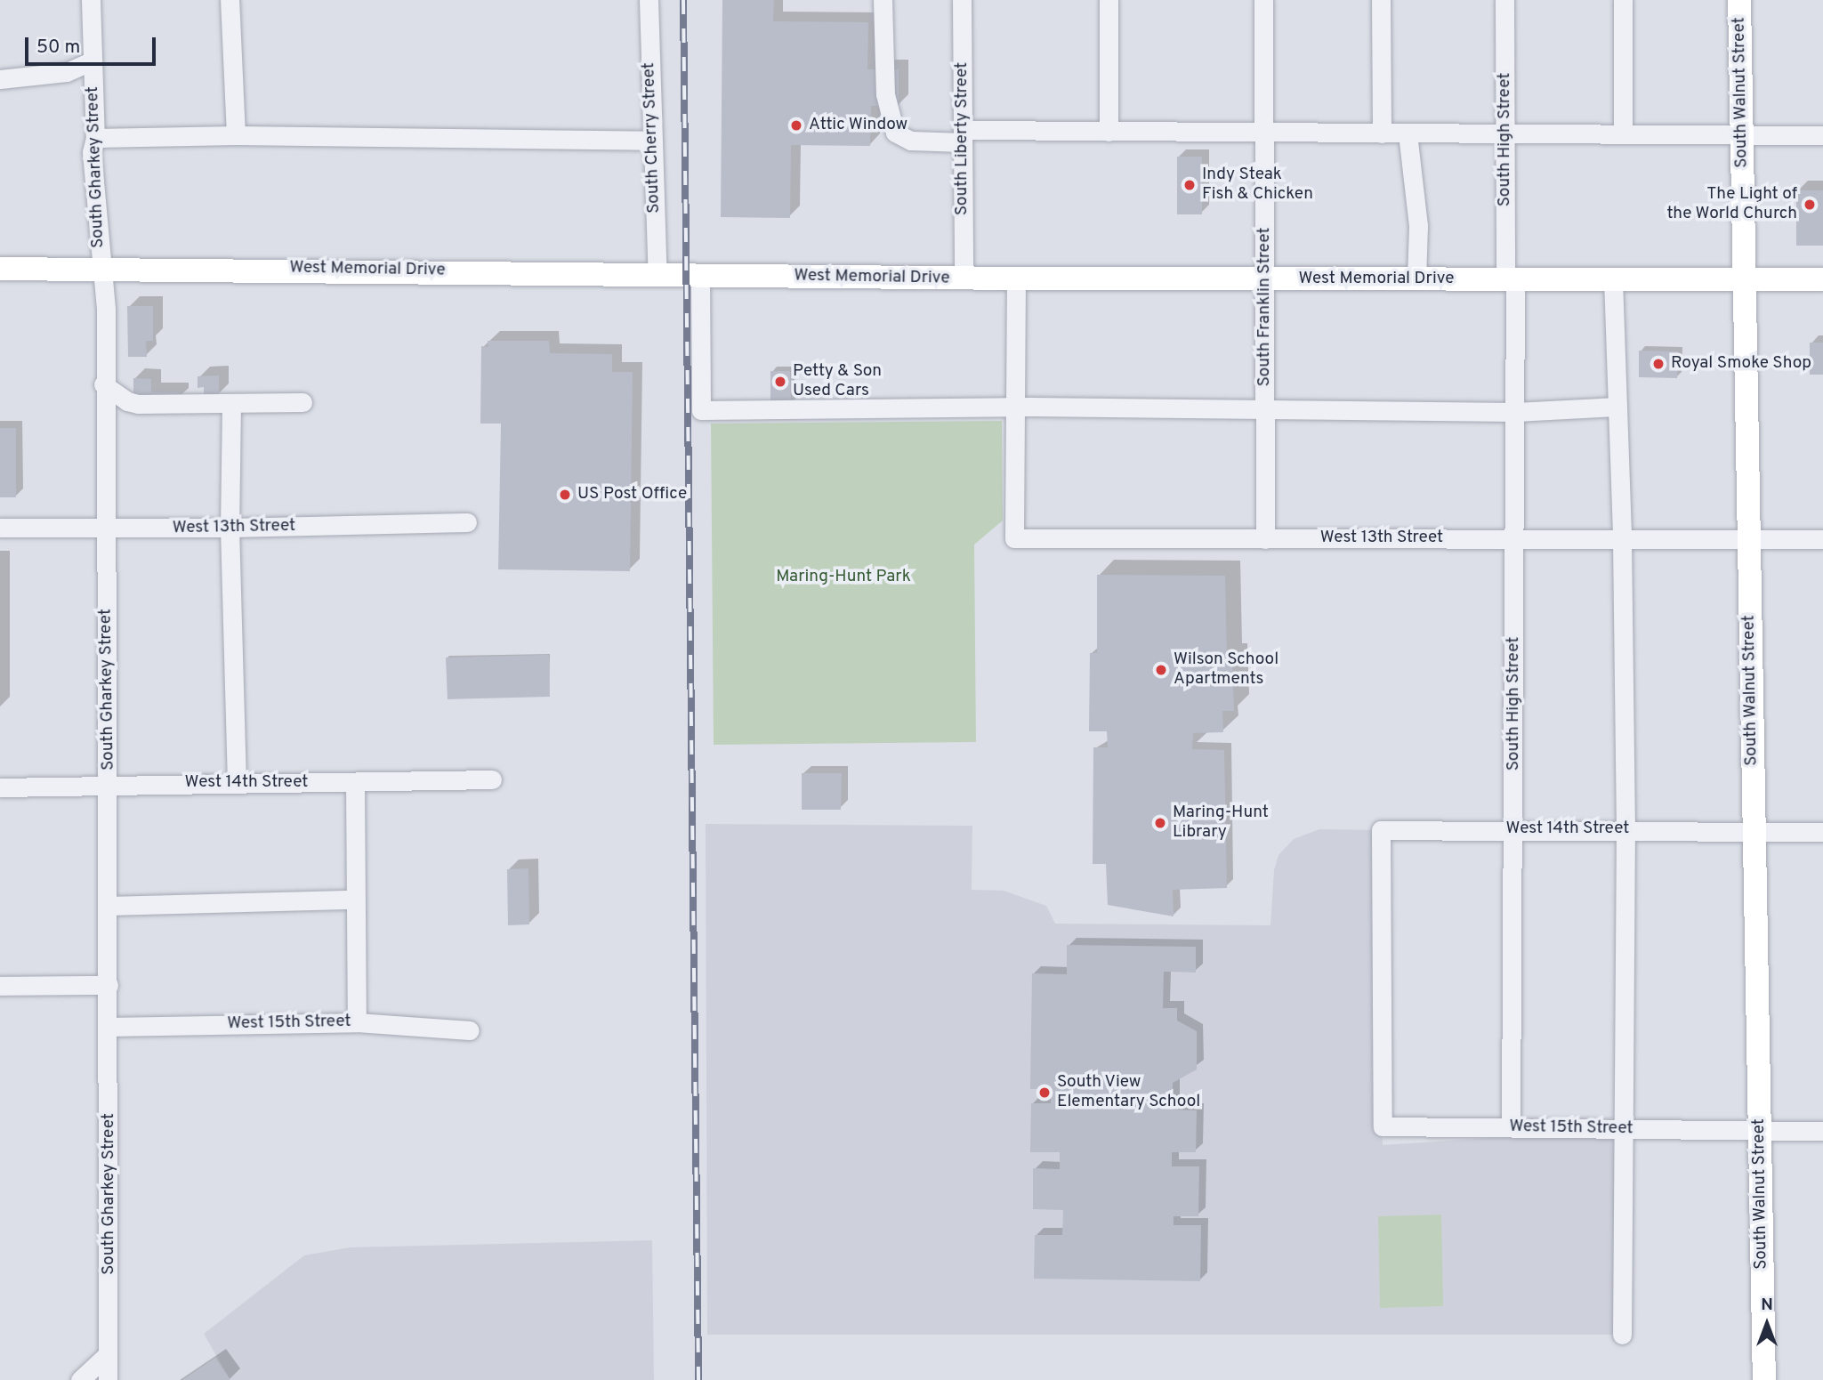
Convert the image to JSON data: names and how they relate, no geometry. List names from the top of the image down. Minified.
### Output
{"streets":{"main road":["South Walnut Street","West Memorial Drive"],"street":["South Cherry Street","South Liberty Street","South High Street","South Gharkey Street","South Franklin Street","West 13th Street","West 14th Street","West 15th Street"]},"crossings":[["South Walnut Street","West Memorial Drive"],["South Walnut Street","West 13th Street"],["South Walnut Street","West 14th Street"],["South Walnut Street","West 15th Street"],["South Cherry Street","West Memorial Drive"],["South Liberty Street","West Memorial Drive"],["South High Street","West Memorial Drive"],["South High Street","West 13th Street"],["South High Street","West 14th Street"],["South High Street","West 15th Street"],["South Gharkey Street","West Memorial Drive"],["South Gharkey Street","West 13th Street"],["South Gharkey Street","West 14th Street"],["South Gharkey Street","West 15th Street"],["West Memorial Drive","South Franklin Street"],["South Franklin Street","West 13th Street"],["West 14th Street","West 15th Street"]],"parks":["Maring-Hunt Park"],"places":["Attic Window","Indy Steak Fish & Chicken","The Light of the World Church","Royal Smoke Shop","Petty & Son Used Cars","US Post Office","Wilson School Apartments","Maring-Hunt Library","South View Elementary School"],"scale_bar":"50 m","north":"top"}
